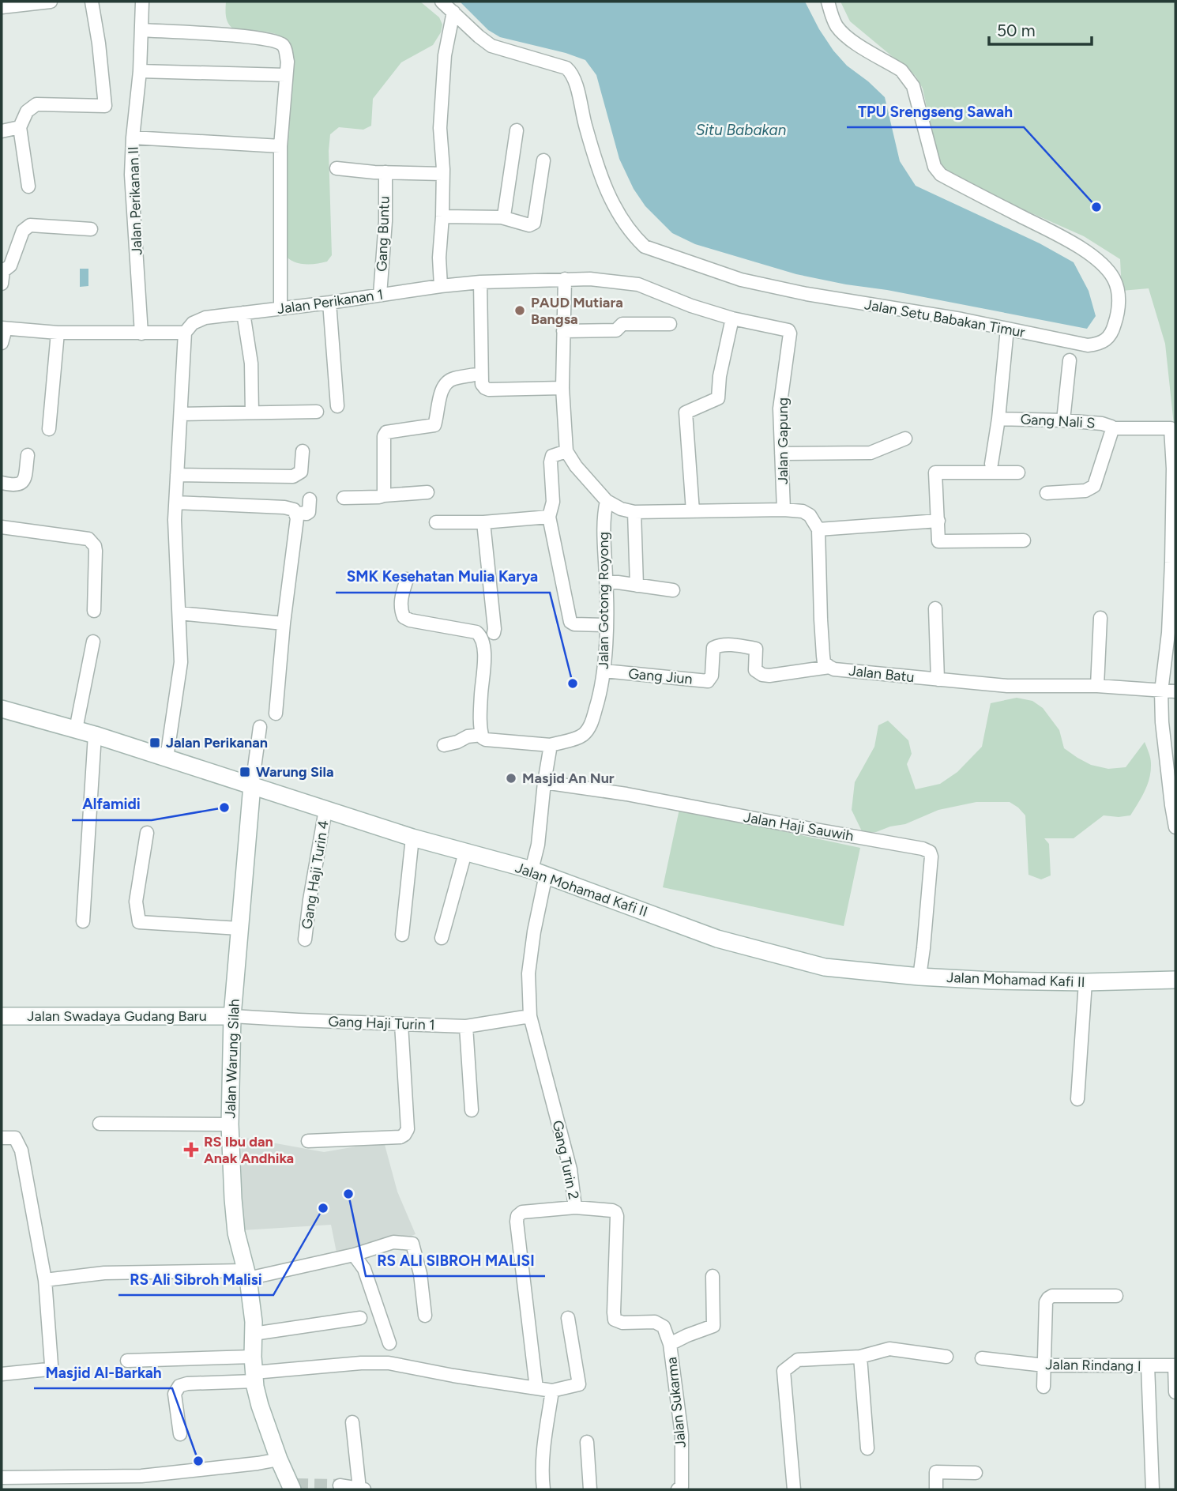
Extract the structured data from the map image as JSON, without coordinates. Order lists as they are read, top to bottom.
{
  "streets": {
    "main road": ["Jalan Mohamad Kafi II", "Jalan Swadaya Gudang Baru", "Jalan Warung Silah"],
    "street": [
      "Jalan Perikanan II",
      "Gang Buntu",
      "Jalan Perikanan 1",
      "Jalan Setu Babakan Timur",
      "Gang Nali S",
      "Jalan Gapung",
      "Jalan Gotong Royong",
      "Jalan Batu",
      "Gang Jiun",
      "Jalan Haji Sauwih",
      "Gang Haji Turin 4",
      "Gang Haji Turin 1",
      "Gang Turin 2",
      "Jalan Rindang I",
      "Jalan Sukarma"
    ]
  },
  "crossings": [
    ["Gang Buntu", "Jalan Perikanan 1"],
    ["Jalan Gotong Royong", "Gang Jiun"],
    ["Jalan Batu", "Gang Jiun"],
    ["Jalan Haji Sauwih", "Jalan Mohamad Kafi II"],
    ["Gang Haji Turin 4", "Jalan Mohamad Kafi II"],
    ["Jalan Mohamad Kafi II", "Jalan Warung Silah"],
    ["Jalan Mohamad Kafi II", "Gang Turin 2"],
    ["Jalan Swadaya Gudang Baru", "Gang Haji Turin 1"],
    ["Jalan Swadaya Gudang Baru", "Jalan Warung Silah"],
    ["Gang Haji Turin 1", "Jalan Warung Silah"],
    ["Gang Haji Turin 1", "Gang Turin 2"]
  ],
  "water": ["Situ Babakan"],
  "places": {
    "other": [
      "TPU Srengseng Sawah",
      "PAUD Mutiara Bangsa",
      "SMK Kesehatan Mulia Karya",
      "Masjid An Nur",
      "Alfamidi",
      "RS ALI SIBROH MALISI",
      "RS Ali Sibroh Malisi",
      "Masjid Al-Barkah"
    ],
    "transit": ["Jalan Perikanan", "Warung Sila"],
    "health": ["RS Ibu dan Anak Andhika"]
  },
  "scale_bar": "50 m"
}
